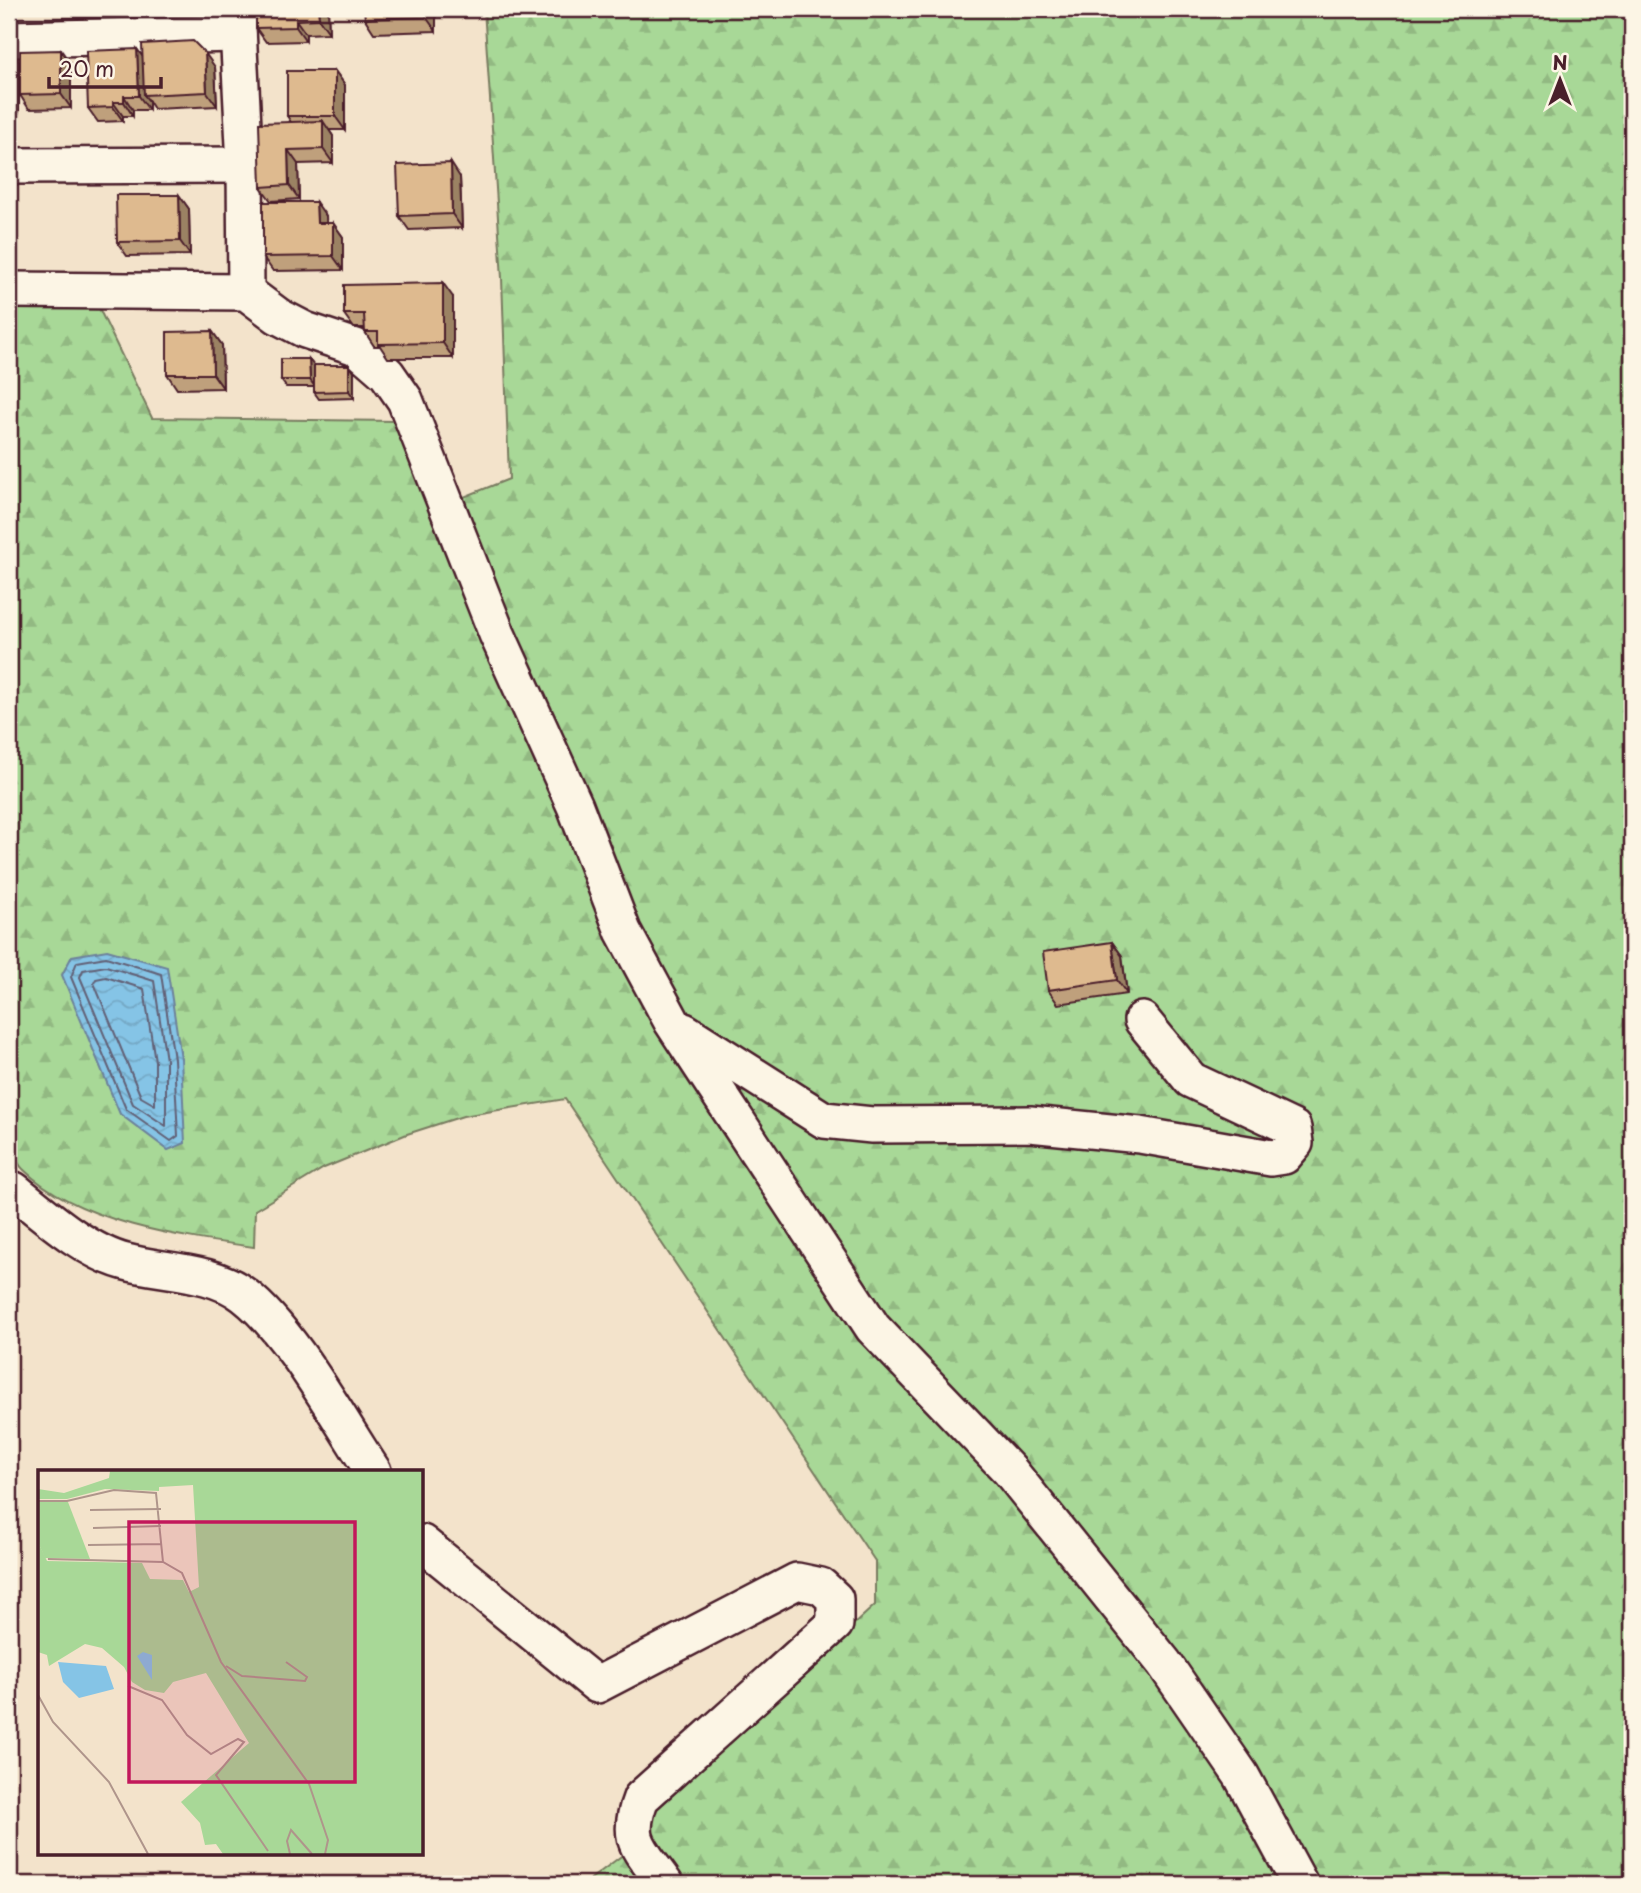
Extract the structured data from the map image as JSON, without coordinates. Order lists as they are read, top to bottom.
{
  "scale_bar": "20 m",
  "north": "top"
}
